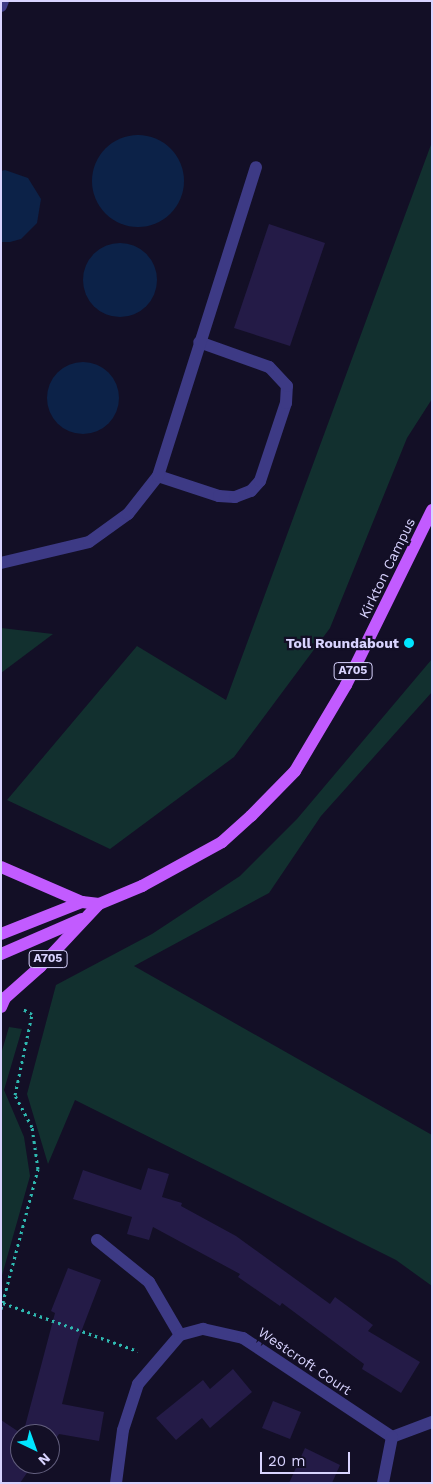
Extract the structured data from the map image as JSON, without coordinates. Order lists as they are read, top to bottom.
{
  "streets": {
    "main road": ["Kirkton Campus", "A705"],
    "street": ["Westcroft Court"]
  },
  "crossings": [
    ["Kirkton Campus", "A705"]
  ],
  "places": ["Toll Roundabout"],
  "scale_bar": "20 m",
  "north": "bottom right"
}
